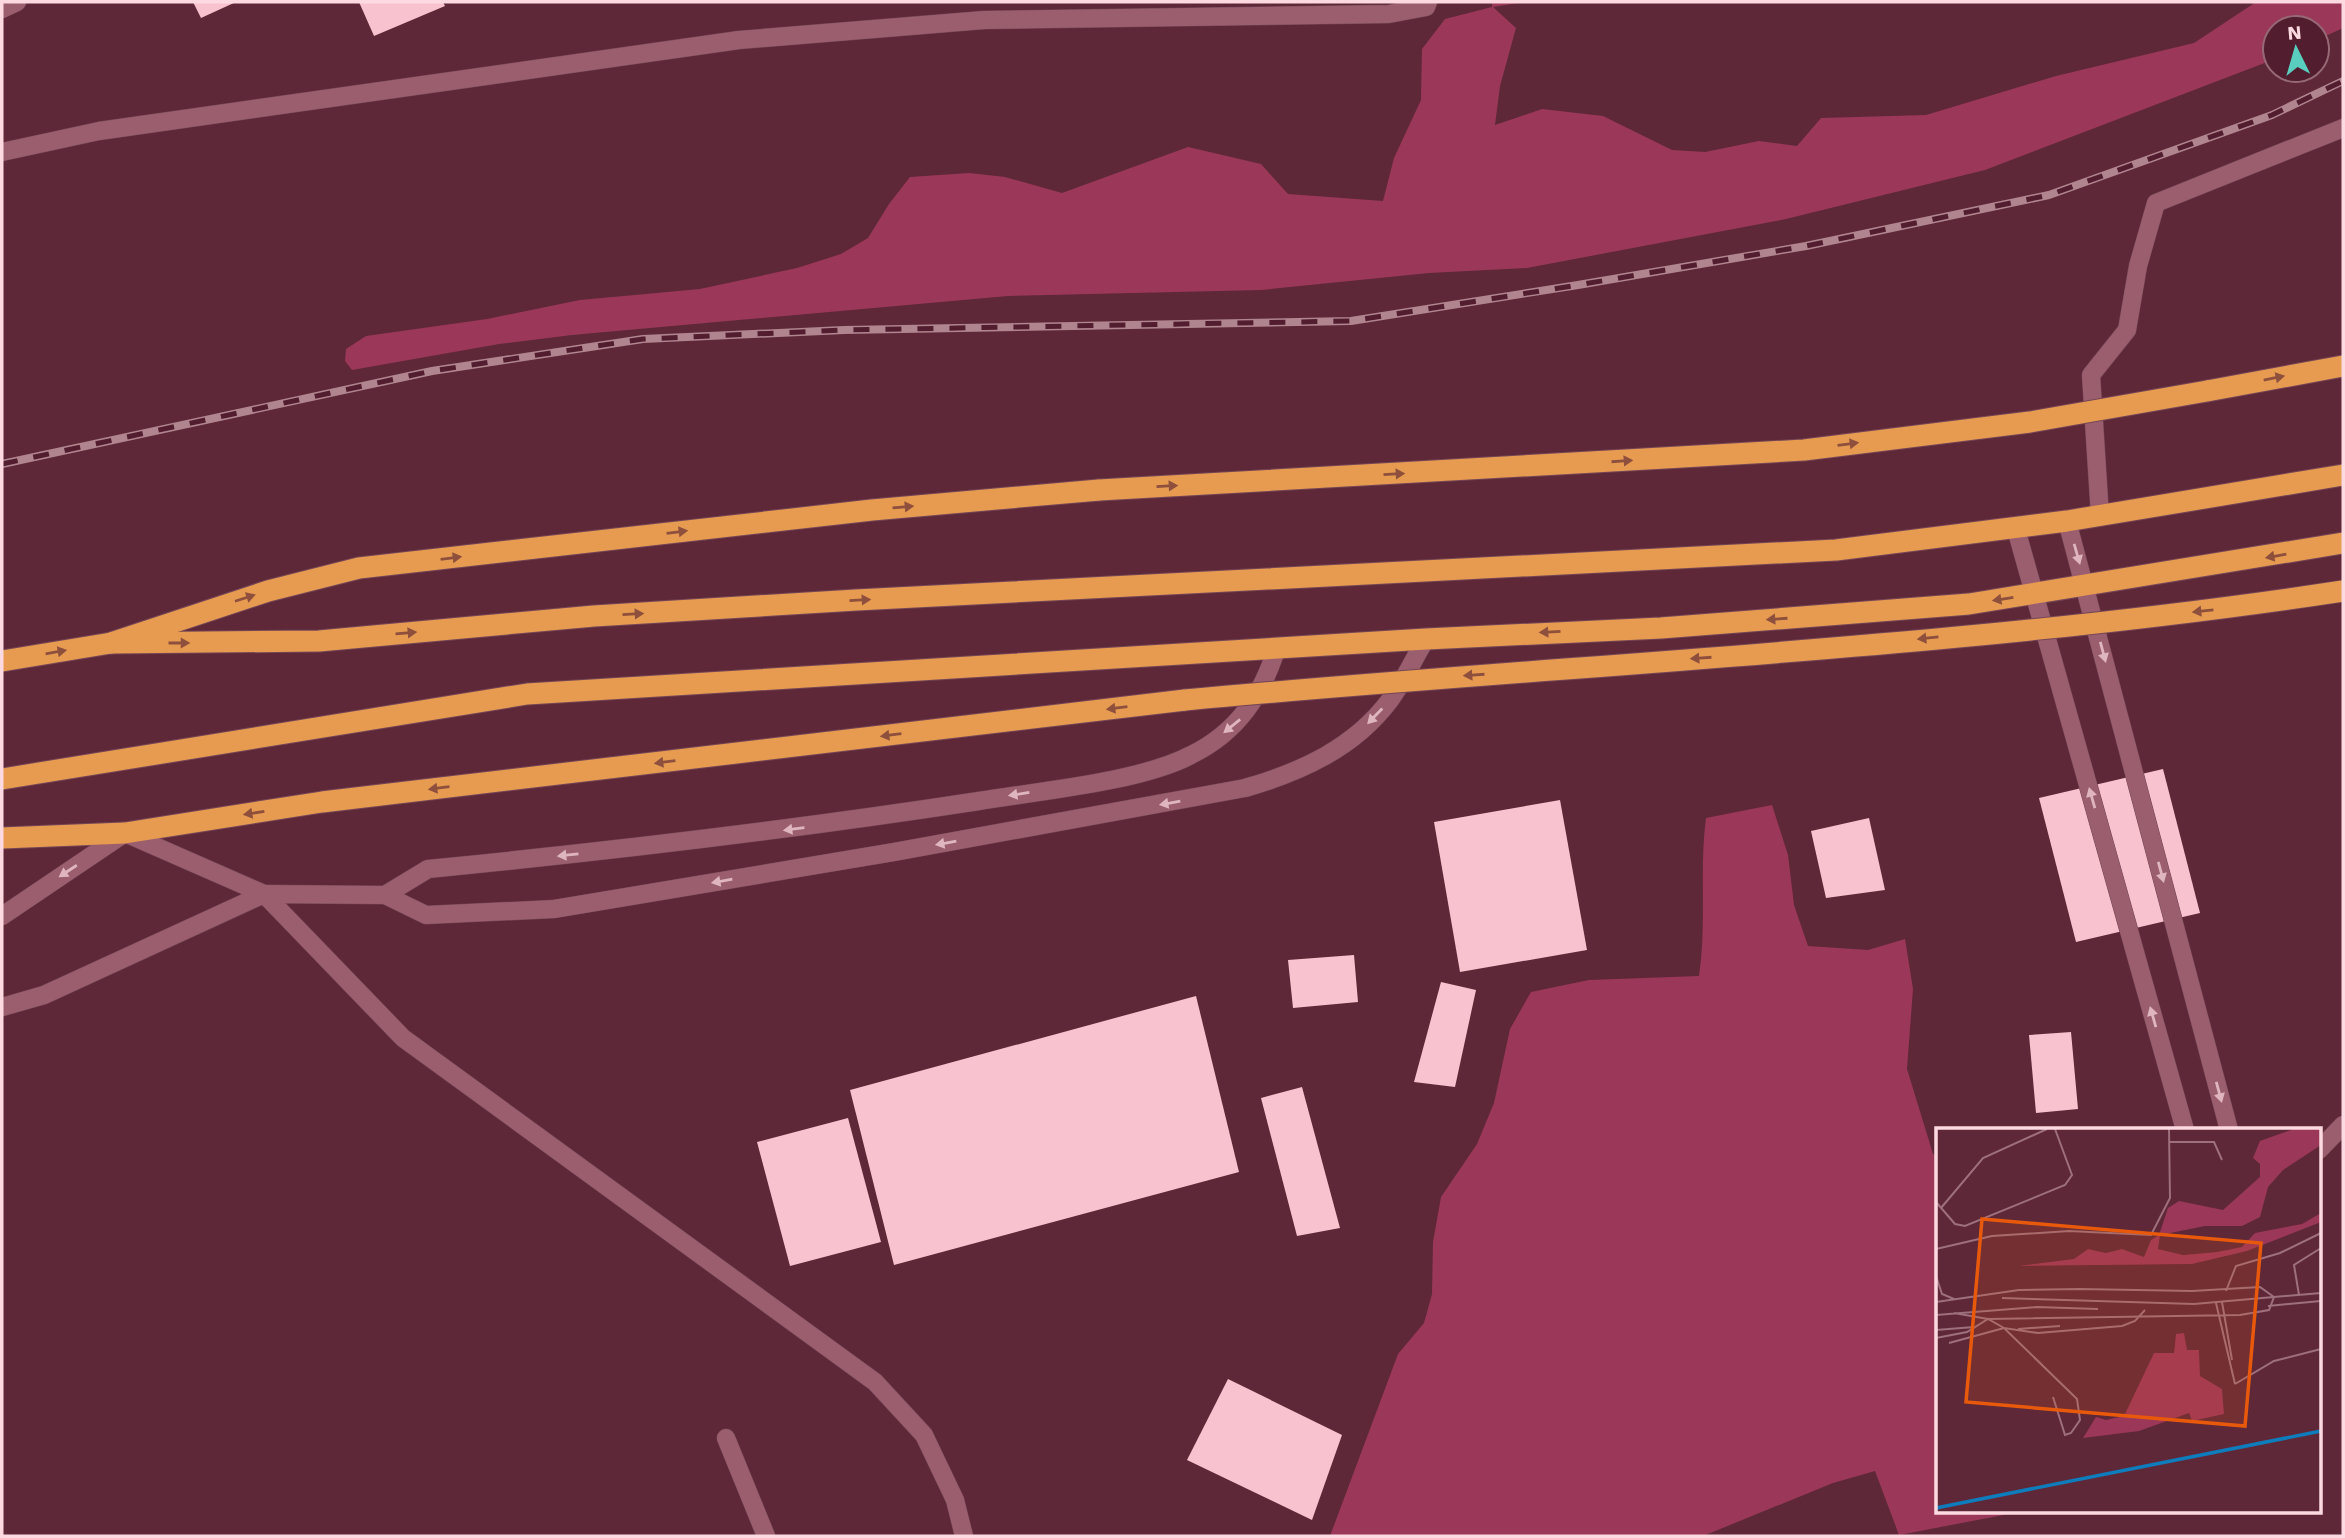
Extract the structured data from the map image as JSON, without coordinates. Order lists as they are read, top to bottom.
{
  "north": "top"
}
